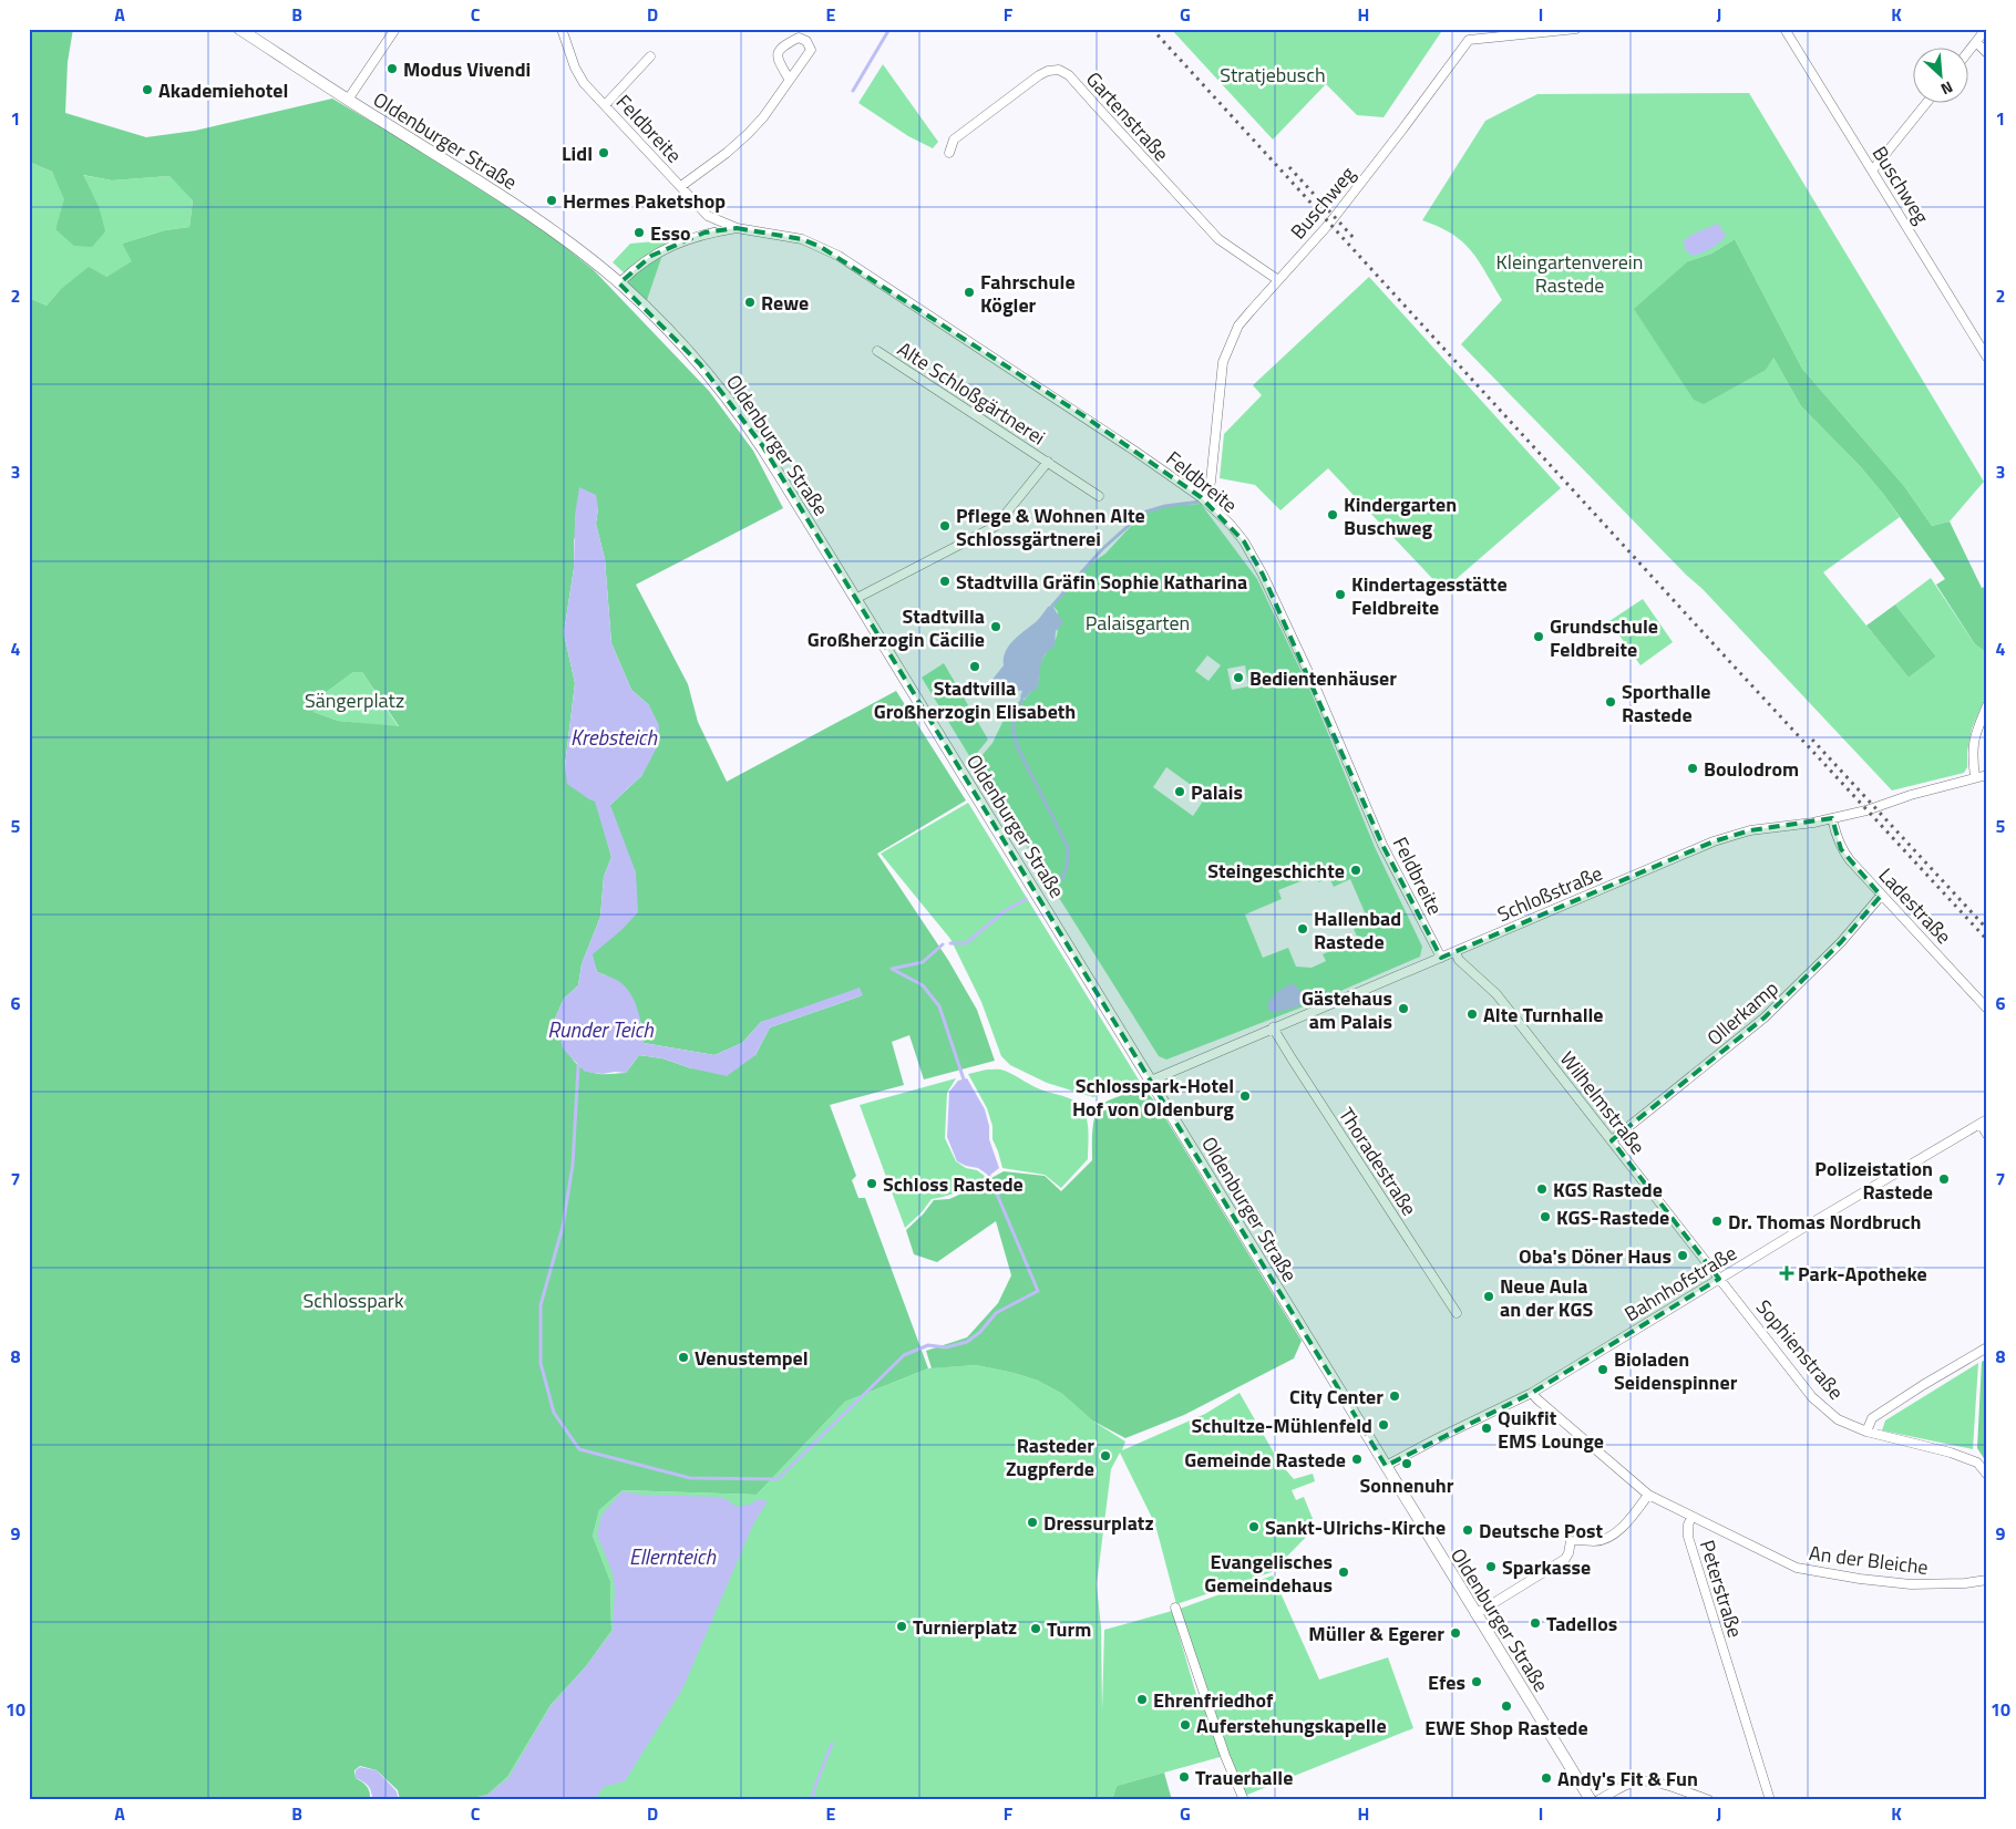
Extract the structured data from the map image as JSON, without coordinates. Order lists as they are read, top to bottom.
{
  "streets": {
    "street": [
      "Gartenstraße",
      "Feldbreite",
      "Oldenburger Straße",
      "Buschweg",
      "Alte Schloßgärtnerei",
      "Schloßstraße",
      "Ladestraße",
      "Ollerkamp",
      "Wilhelmstraße",
      "Thoradestraße",
      "Bahnhofstraße",
      "Sophienstraße",
      "An der Bleiche",
      "Peterstraße"
    ]
  },
  "crossings": [
    ["Gartenstraße", "Buschweg"],
    ["Feldbreite", "Oldenburger Straße"],
    ["Feldbreite", "Buschweg"],
    ["Feldbreite", "Schloßstraße"],
    ["Oldenburger Straße", "Alte Schloßgärtnerei"],
    ["Oldenburger Straße", "Schloßstraße"],
    ["Oldenburger Straße", "Bahnhofstraße"],
    ["Schloßstraße", "Ladestraße"],
    ["Schloßstraße", "Wilhelmstraße"],
    ["Schloßstraße", "Thoradestraße"],
    ["Ladestraße", "Ollerkamp"],
    ["Ollerkamp", "Wilhelmstraße"],
    ["Wilhelmstraße", "Bahnhofstraße"],
    ["Wilhelmstraße", "Sophienstraße"],
    ["Bahnhofstraße", "Sophienstraße"],
    ["Bahnhofstraße", "Peterstraße"],
    ["An der Bleiche", "Peterstraße"]
  ],
  "water": ["Krebsteich", "Runder Teich", "Ellernteich"],
  "parks": [
    "Stratjebusch",
    "Kleingartenverein Rastede",
    "Palaisgarten",
    "Sängerplatz",
    "Schlosspark"
  ],
  "places": {
    "other": [
      "Modus Vivendi",
      "Akademiehotel",
      "Lidl",
      "Hermes Paketshop",
      "Esso",
      "Fahrschule Kögler",
      "Rewe",
      "Kindergarten Buschweg",
      "Pflege & Wohnen Alte Schlossgärtnerei",
      "Stadtvilla Gräfin Sophie Katharina",
      "Kindertagesstätte Feldbreite",
      "Stadtvilla Großherzogin Cäcilie",
      "Grundschule Feldbreite",
      "Stadtvilla Großherzogin Elisabeth",
      "Bedientenhäuser",
      "Sporthalle Rastede",
      "Boulodrom",
      "Palais",
      "Steingeschichte",
      "Hallenbad Rastede",
      "Gästehaus am Palais",
      "Alte Turnhalle",
      "Schlosspark-Hotel Hof von Oldenburg",
      "Polizeistation Rastede",
      "Schloss Rastede",
      "KGS Rastede",
      "KGS-Rastede",
      "Dr. Thomas Nordbruch",
      "Oba's Döner Haus",
      "Neue Aula an der KGS",
      "Venustempel",
      "Bioladen Seidenspinner",
      "City Center",
      "Schultze-Mühlenfeld",
      "Quikfit EMS Lounge",
      "Rasteder Zugpferde",
      "Gemeinde Rastede",
      "Sonnenuhr",
      "Dressurplatz",
      "Sankt-Ulrichs-Kirche",
      "Deutsche Post",
      "Sparkasse",
      "Evangelisches Gemeindehaus",
      "Tadellos",
      "Turnierplatz",
      "Turm",
      "Müller & Egerer",
      "Efes",
      "Ehrenfriedhof",
      "EWE Shop Rastede",
      "Auferstehungskapelle",
      "Trauerhalle",
      "Andy's Fit & Fun"
    ],
    "health": ["Park-Apotheke"]
  },
  "north": "bottom right",
  "grid": {
    "columns": [
      "A",
      "B",
      "C",
      "D",
      "E",
      "F",
      "G",
      "H",
      "I",
      "J",
      "K"
    ],
    "rows": [
      "1",
      "2",
      "3",
      "4",
      "5",
      "6",
      "7",
      "8",
      "9",
      "10"
    ]
  }
}
